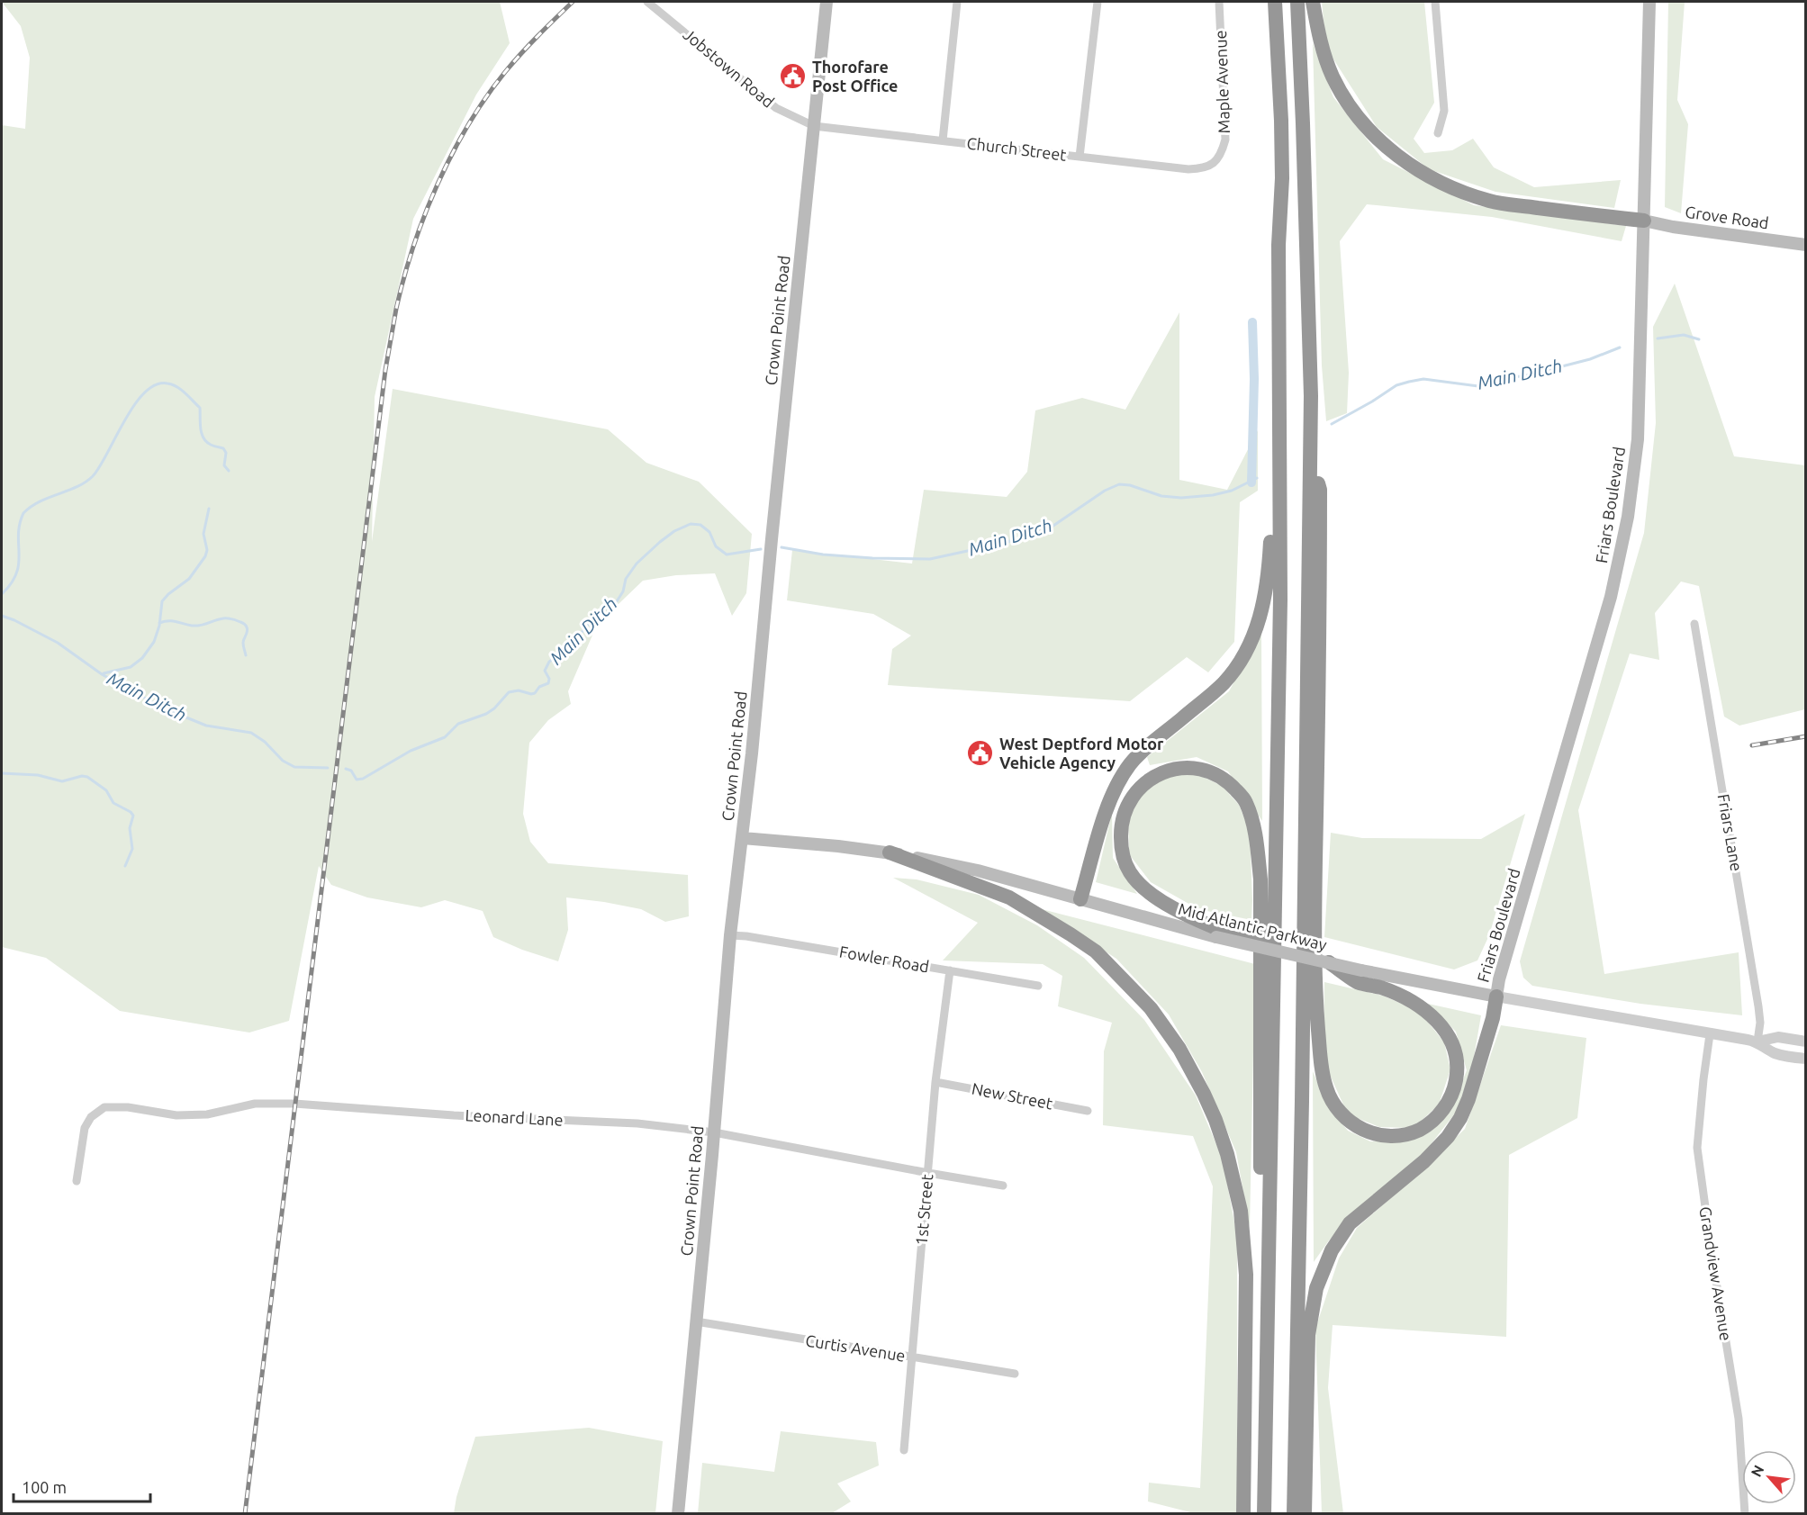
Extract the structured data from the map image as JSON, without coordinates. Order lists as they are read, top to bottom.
{
  "streets": {
    "main road": [
      "Grove Road",
      "Crown Point Road",
      "Friars Boulevard",
      "Mid Atlantic Parkway"
    ],
    "street": [
      "Jobstown Road",
      "Maple Avenue",
      "Church Street",
      "Friars Lane",
      "Fowler Road",
      "New Street",
      "Leonard Lane",
      "1st Street",
      "Grandview Avenue",
      "Curtis Avenue"
    ]
  },
  "crossings": [
    ["Jobstown Road", "Church Street"],
    ["Jobstown Road", "Crown Point Road"],
    ["Maple Avenue", "Church Street"],
    ["Church Street", "Crown Point Road"],
    ["Grove Road", "Friars Boulevard"],
    ["Crown Point Road", "Mid Atlantic Parkway"],
    ["Crown Point Road", "Fowler Road"],
    ["Crown Point Road", "Leonard Lane"],
    ["Crown Point Road", "Curtis Avenue"],
    ["Fowler Road", "1st Street"],
    ["New Street", "1st Street"],
    ["Leonard Lane", "1st Street"],
    ["1st Street", "Curtis Avenue"]
  ],
  "water": ["Main Ditch"],
  "places": {
    "public building": ["Thorofare Post Office", "West Deptford Motor Vehicle Agency"]
  },
  "scale_bar": "100 m",
  "north": "top left"
}
